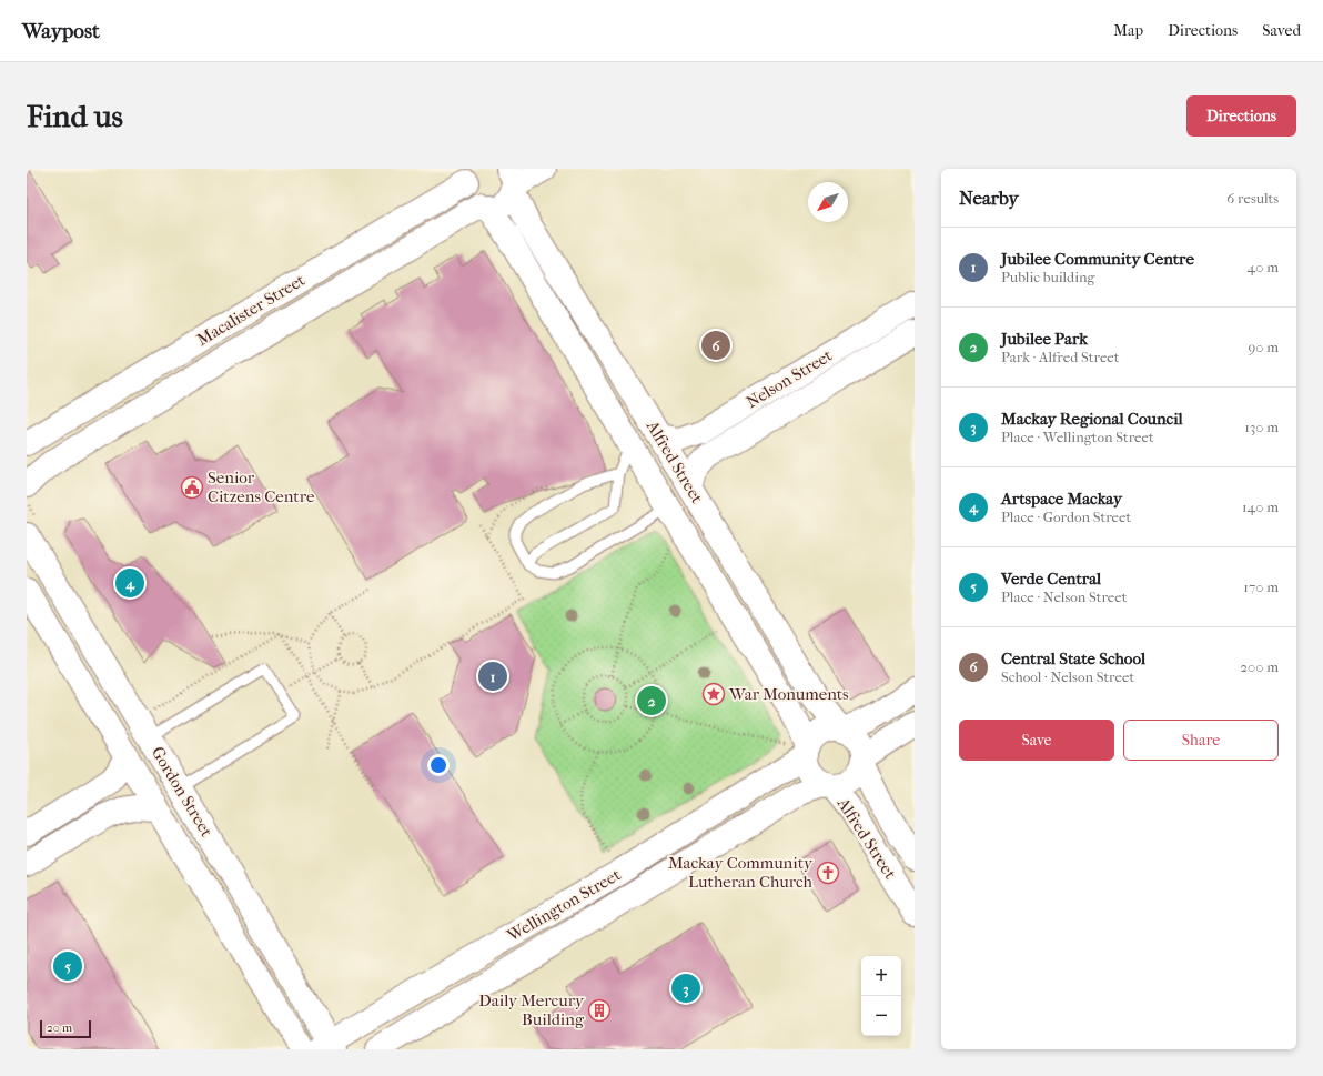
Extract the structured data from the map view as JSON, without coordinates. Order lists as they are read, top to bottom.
{
  "streets": {
    "street": [
      "Macalister Street",
      "Nelson Street",
      "Alfred Street",
      "Gordon Street",
      "Wellington Street"
    ]
  },
  "crossings": [
    ["Macalister Street", "Alfred Street"],
    ["Nelson Street", "Alfred Street"],
    ["Alfred Street", "Wellington Street"],
    ["Gordon Street", "Wellington Street"]
  ],
  "places": {
    "public building": ["Senior Citzens Centre"],
    "place": ["War Monuments"],
    "church": ["Mackay Community Lutheran Church"],
    "building": ["Daily Mercury Building"]
  },
  "scale_bar": "20 m",
  "north": "bottom left",
  "page": {
    "header": "Waypost",
    "nav": ["Map", "Directions", "Saved"],
    "buttons": [
      "Directions",
      ["Save", "Share"]
    ],
    "title": "Find us",
    "heading": ["Nearby", "6 results"],
    "list": [
      {
        "mark": "1",
        "name": "Jubilee Community Centre",
        "note": "Public building",
        "value": "40 m"
      },
      {
        "mark": "2",
        "name": "Jubilee Park",
        "note": "Park · Alfred Street",
        "value": "90 m"
      },
      {
        "mark": "3",
        "name": "Mackay Regional Council",
        "note": "Place · Wellington Street",
        "value": "130 m"
      },
      {
        "mark": "4",
        "name": "Artspace Mackay",
        "note": "Place · Gordon Street",
        "value": "140 m"
      },
      {
        "mark": "5",
        "name": "Verde Central",
        "note": "Place · Nelson Street",
        "value": "170 m"
      },
      {
        "mark": "6",
        "name": "Central State School",
        "note": "School · Nelson Street",
        "value": "200 m"
      }
    ],
    "pins": [
      "6",
      "4",
      "1",
      "2",
      "5",
      "3"
    ],
    "map_buttons": ["+", "−"],
    "scale": "20 m"
  }
}
